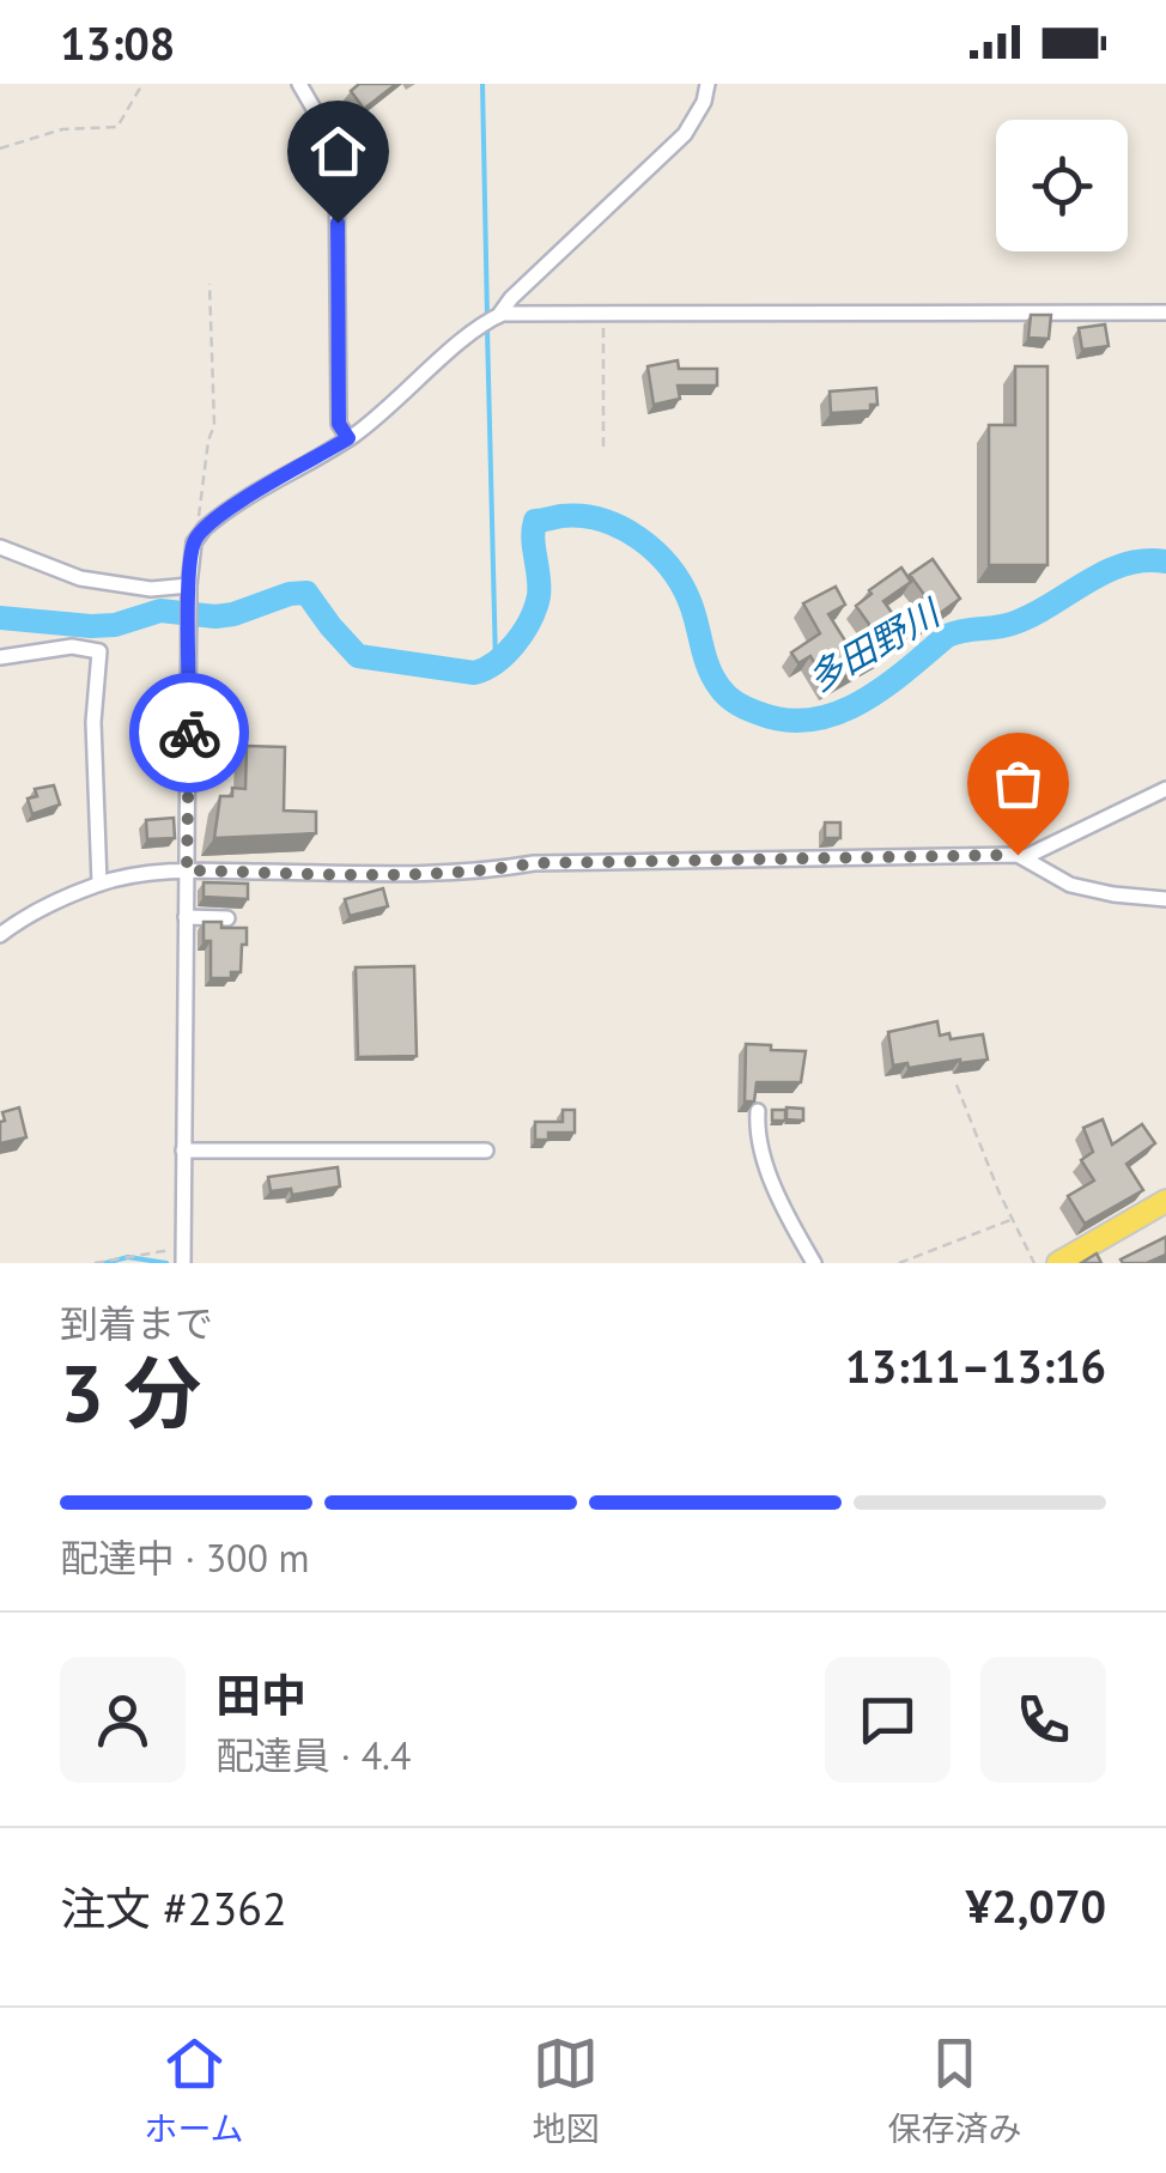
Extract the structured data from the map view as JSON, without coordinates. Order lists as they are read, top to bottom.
{
  "water": ["多田野川"],
  "page": {
    "status": "13:08",
    "heading": ["3 分", "到着まで", "13:11–13:16"],
    "panel": [
      "田中",
      "配達員 · 4.4",
      "注文 #2362",
      "¥2,070"
    ],
    "bar": "配達中 · 300 m",
    "tabs": ["ホーム", "地図", "保存済み"]
  }
}
